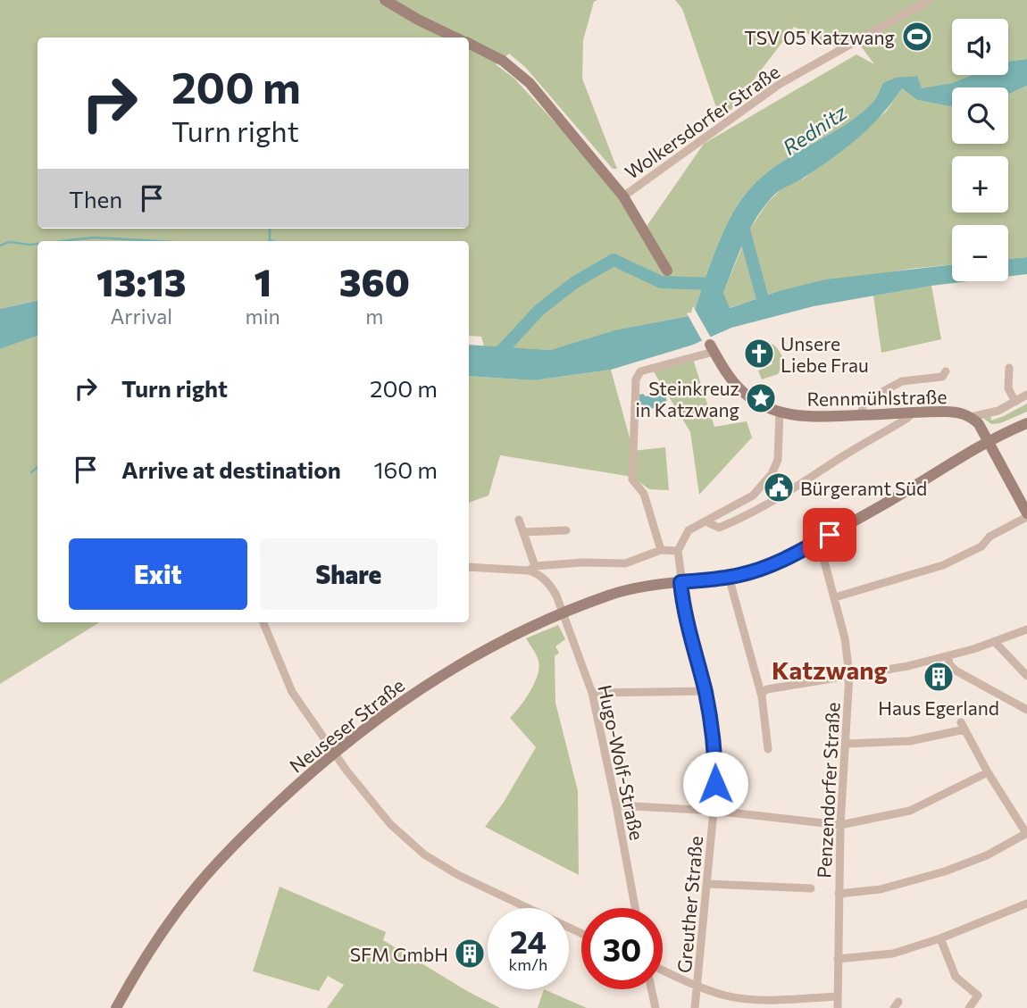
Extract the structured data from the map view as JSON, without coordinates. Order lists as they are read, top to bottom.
{
  "streets": {
    "main road": ["Rennmühlstraße", "Neuseser Straße"],
    "street": [
      "Wolkersdorfer Straße",
      "Hugo-Wolf-Straße",
      "Penzendorfer Straße",
      "Greuther Straße"
    ]
  },
  "crossings": [
    ["Rennmühlstraße", "Neuseser Straße"],
    ["Neuseser Straße", "Hugo-Wolf-Straße"],
    ["Neuseser Straße", "Penzendorfer Straße"],
    ["Neuseser Straße", "Greuther Straße"]
  ],
  "districts": ["Katzwang"],
  "water": ["Rednitz"],
  "places": {
    "sports": ["TSV 05 Katzwang"],
    "church": ["Unsere Liebe Frau"],
    "place": ["Steinkreuz in Katzwang"],
    "public building": ["Bürgeramt Süd"],
    "building": ["Haus Egerland", "SFM GmbH"]
  },
  "page": {
    "map_buttons": ["+", "−"],
    "turn": ["200 m", "Turn right"],
    "then": "Then",
    "eta": [
      "13:13",
      "Arrival",
      "1",
      "min",
      "360",
      "m"
    ],
    "list": [
      {
        "name": "Turn right",
        "value": "200 m"
      },
      {
        "name": "Arrive at destination",
        "value": "160 m"
      }
    ],
    "buttons": ["Exit", "Share"],
    "speed": "24 km/h",
    "limit": "30"
  }
}
